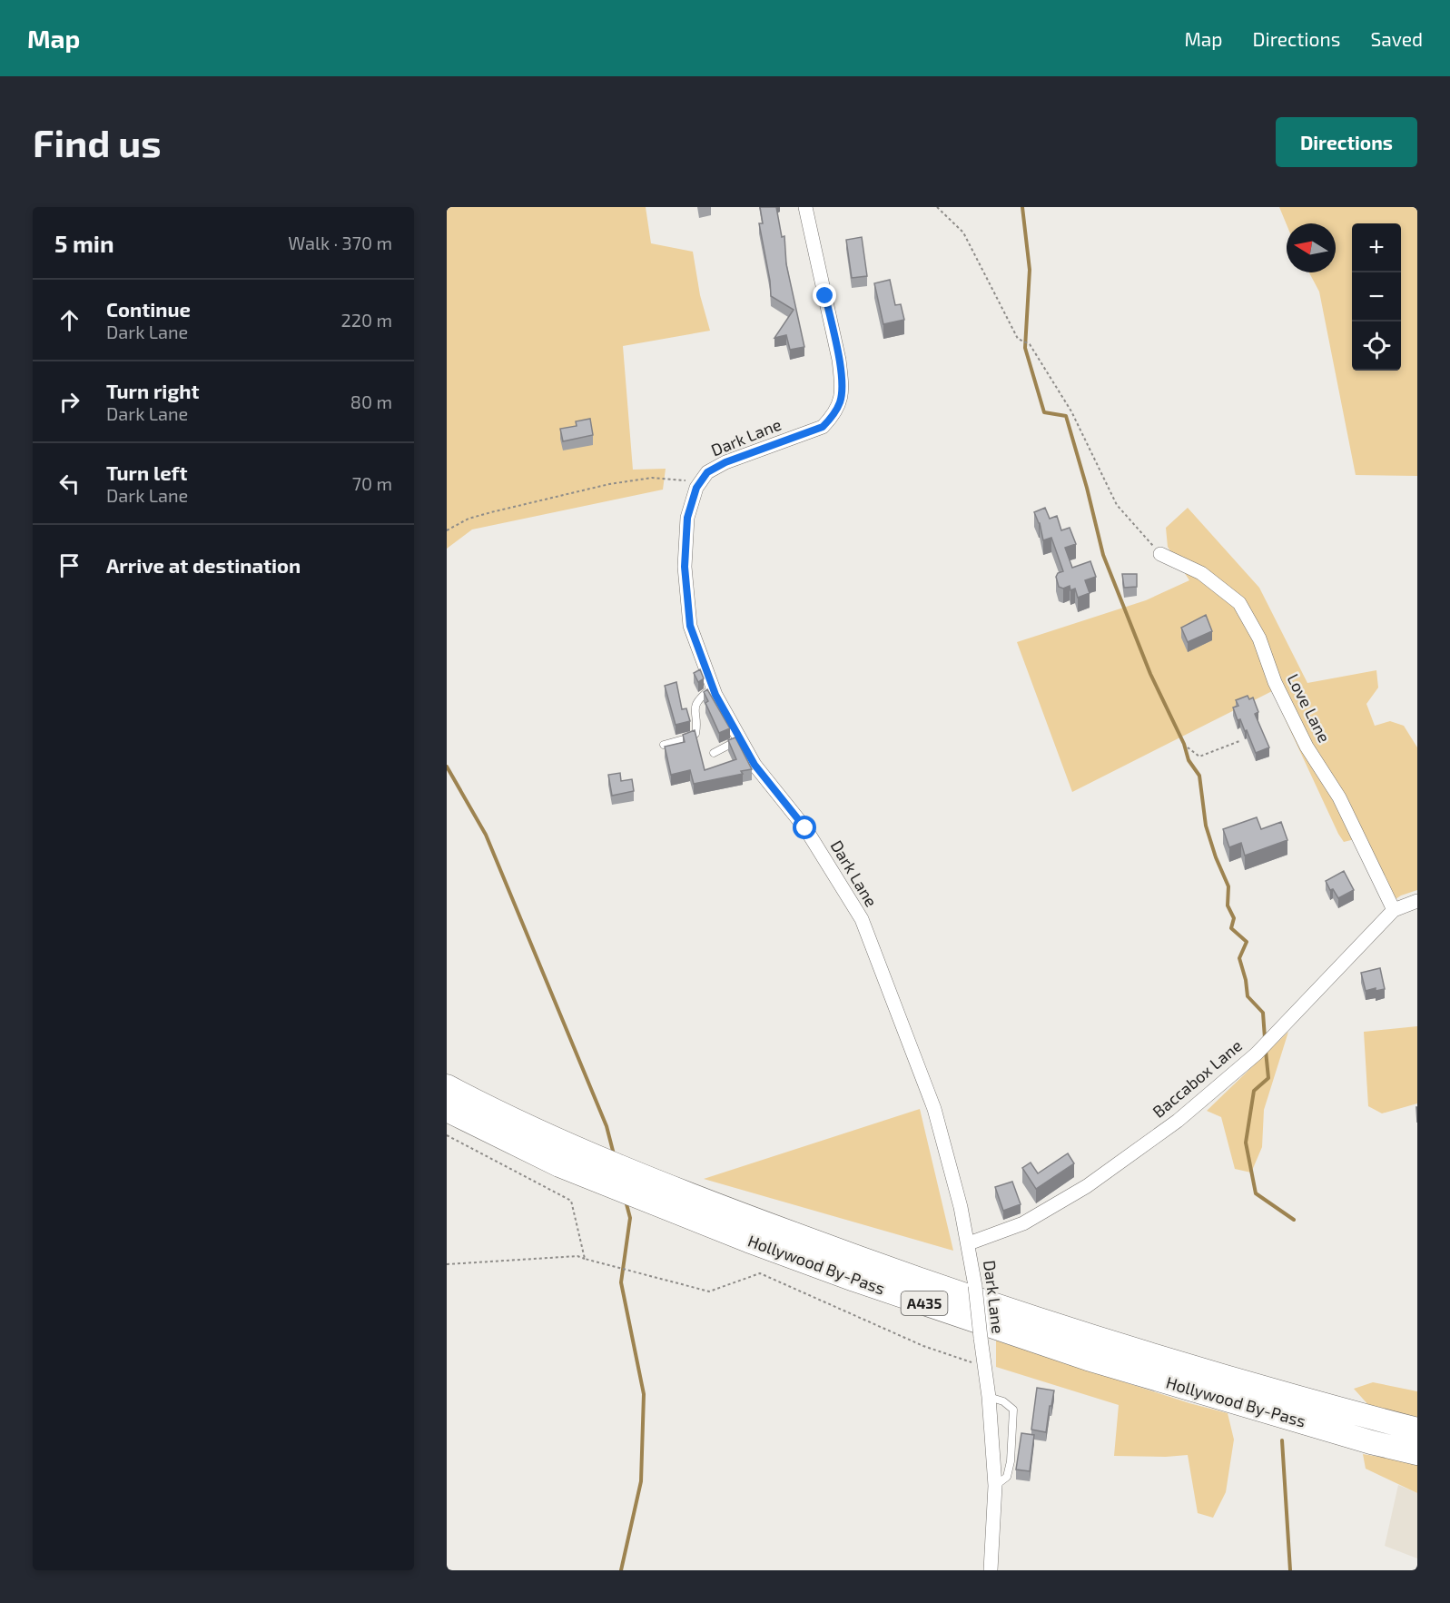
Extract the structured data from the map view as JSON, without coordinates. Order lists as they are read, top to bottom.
{
  "streets": {
    "highway": ["Hollywood By-Pass", "A435"],
    "street": ["Dark Lane", "Love Lane", "Baccabox Lane"]
  },
  "crossings": [
    ["Dark Lane", "Baccabox Lane"],
    ["Love Lane", "Baccabox Lane"]
  ],
  "north": "left",
  "page": {
    "header": "Map",
    "nav": ["Map", "Directions", "Saved"],
    "buttons": "Directions",
    "title": "Find us",
    "heading": ["5 min", "Walk · 370 m"],
    "map_buttons": ["+", "−"],
    "list": [
      ["Continue", "Dark Lane", "220 m"],
      ["Turn right", "Dark Lane", "80 m"],
      ["Turn left", "Dark Lane", "70 m"],
      "Arrive at destination"
    ]
  }
}
